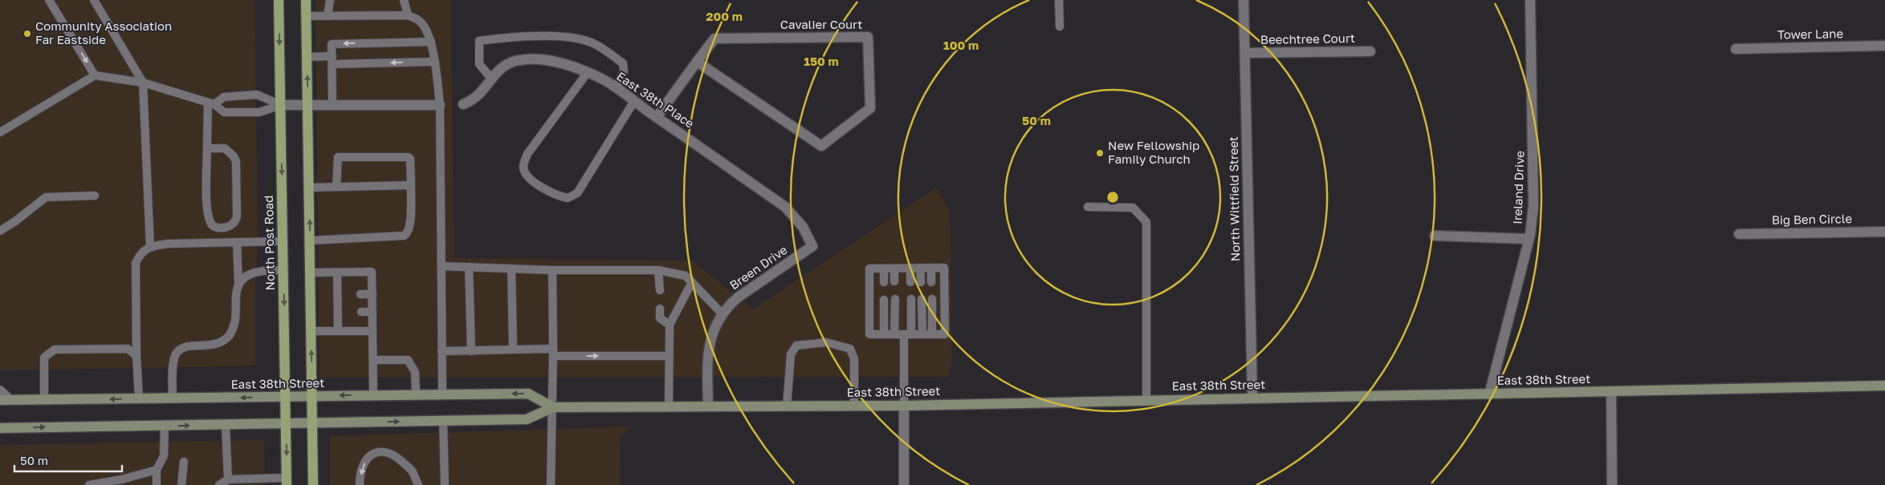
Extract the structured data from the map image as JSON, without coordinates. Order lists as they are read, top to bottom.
{
  "streets": {
    "main road": ["North Post Road", "East 38th Street"],
    "street": [
      "Cavalier Court",
      "Tower Lane",
      "Beechtree Court",
      "East 38th Place",
      "Ireland Drive",
      "North Wittfield Street",
      "Big Ben Circle",
      "Breen Drive"
    ]
  },
  "crossings": [
    ["Cavalier Court", "East 38th Place"],
    ["Beechtree Court", "North Wittfield Street"],
    ["East 38th Place", "Breen Drive"],
    ["Ireland Drive", "East 38th Street"],
    ["North Wittfield Street", "East 38th Street"],
    ["North Post Road", "East 38th Street"],
    ["Breen Drive", "East 38th Street"]
  ],
  "places": ["Community Association Far Eastside", "New Fellowship Family Church"],
  "scale_bar": "50 m",
  "rings": [
    "200 m",
    "100 m",
    "150 m",
    "50 m"
  ]
}
